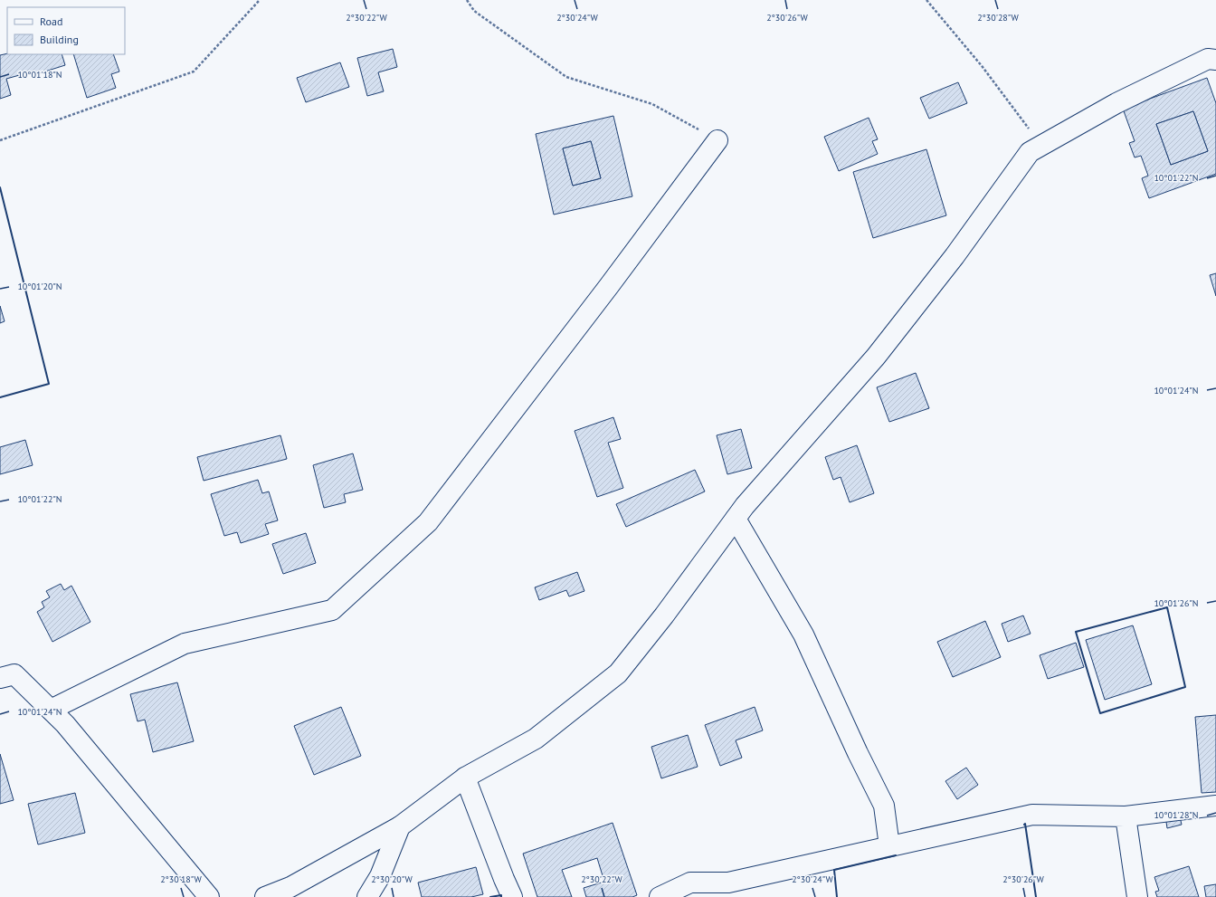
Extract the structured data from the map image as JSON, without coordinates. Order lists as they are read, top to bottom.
{
  "legend": ["Road", "Building"],
  "coordinates": [
    "2°30'22\"W",
    "2°30'24\"W",
    "2°30'26\"W",
    "2°30'28\"W",
    "10°01'18\"N",
    "10°01'22\"N",
    "10°01'20\"N",
    "10°01'24\"N",
    "10°01'26\"N",
    "10°01'28\"N",
    "2°30'18\"W",
    "2°30'20\"W"
  ]
}
